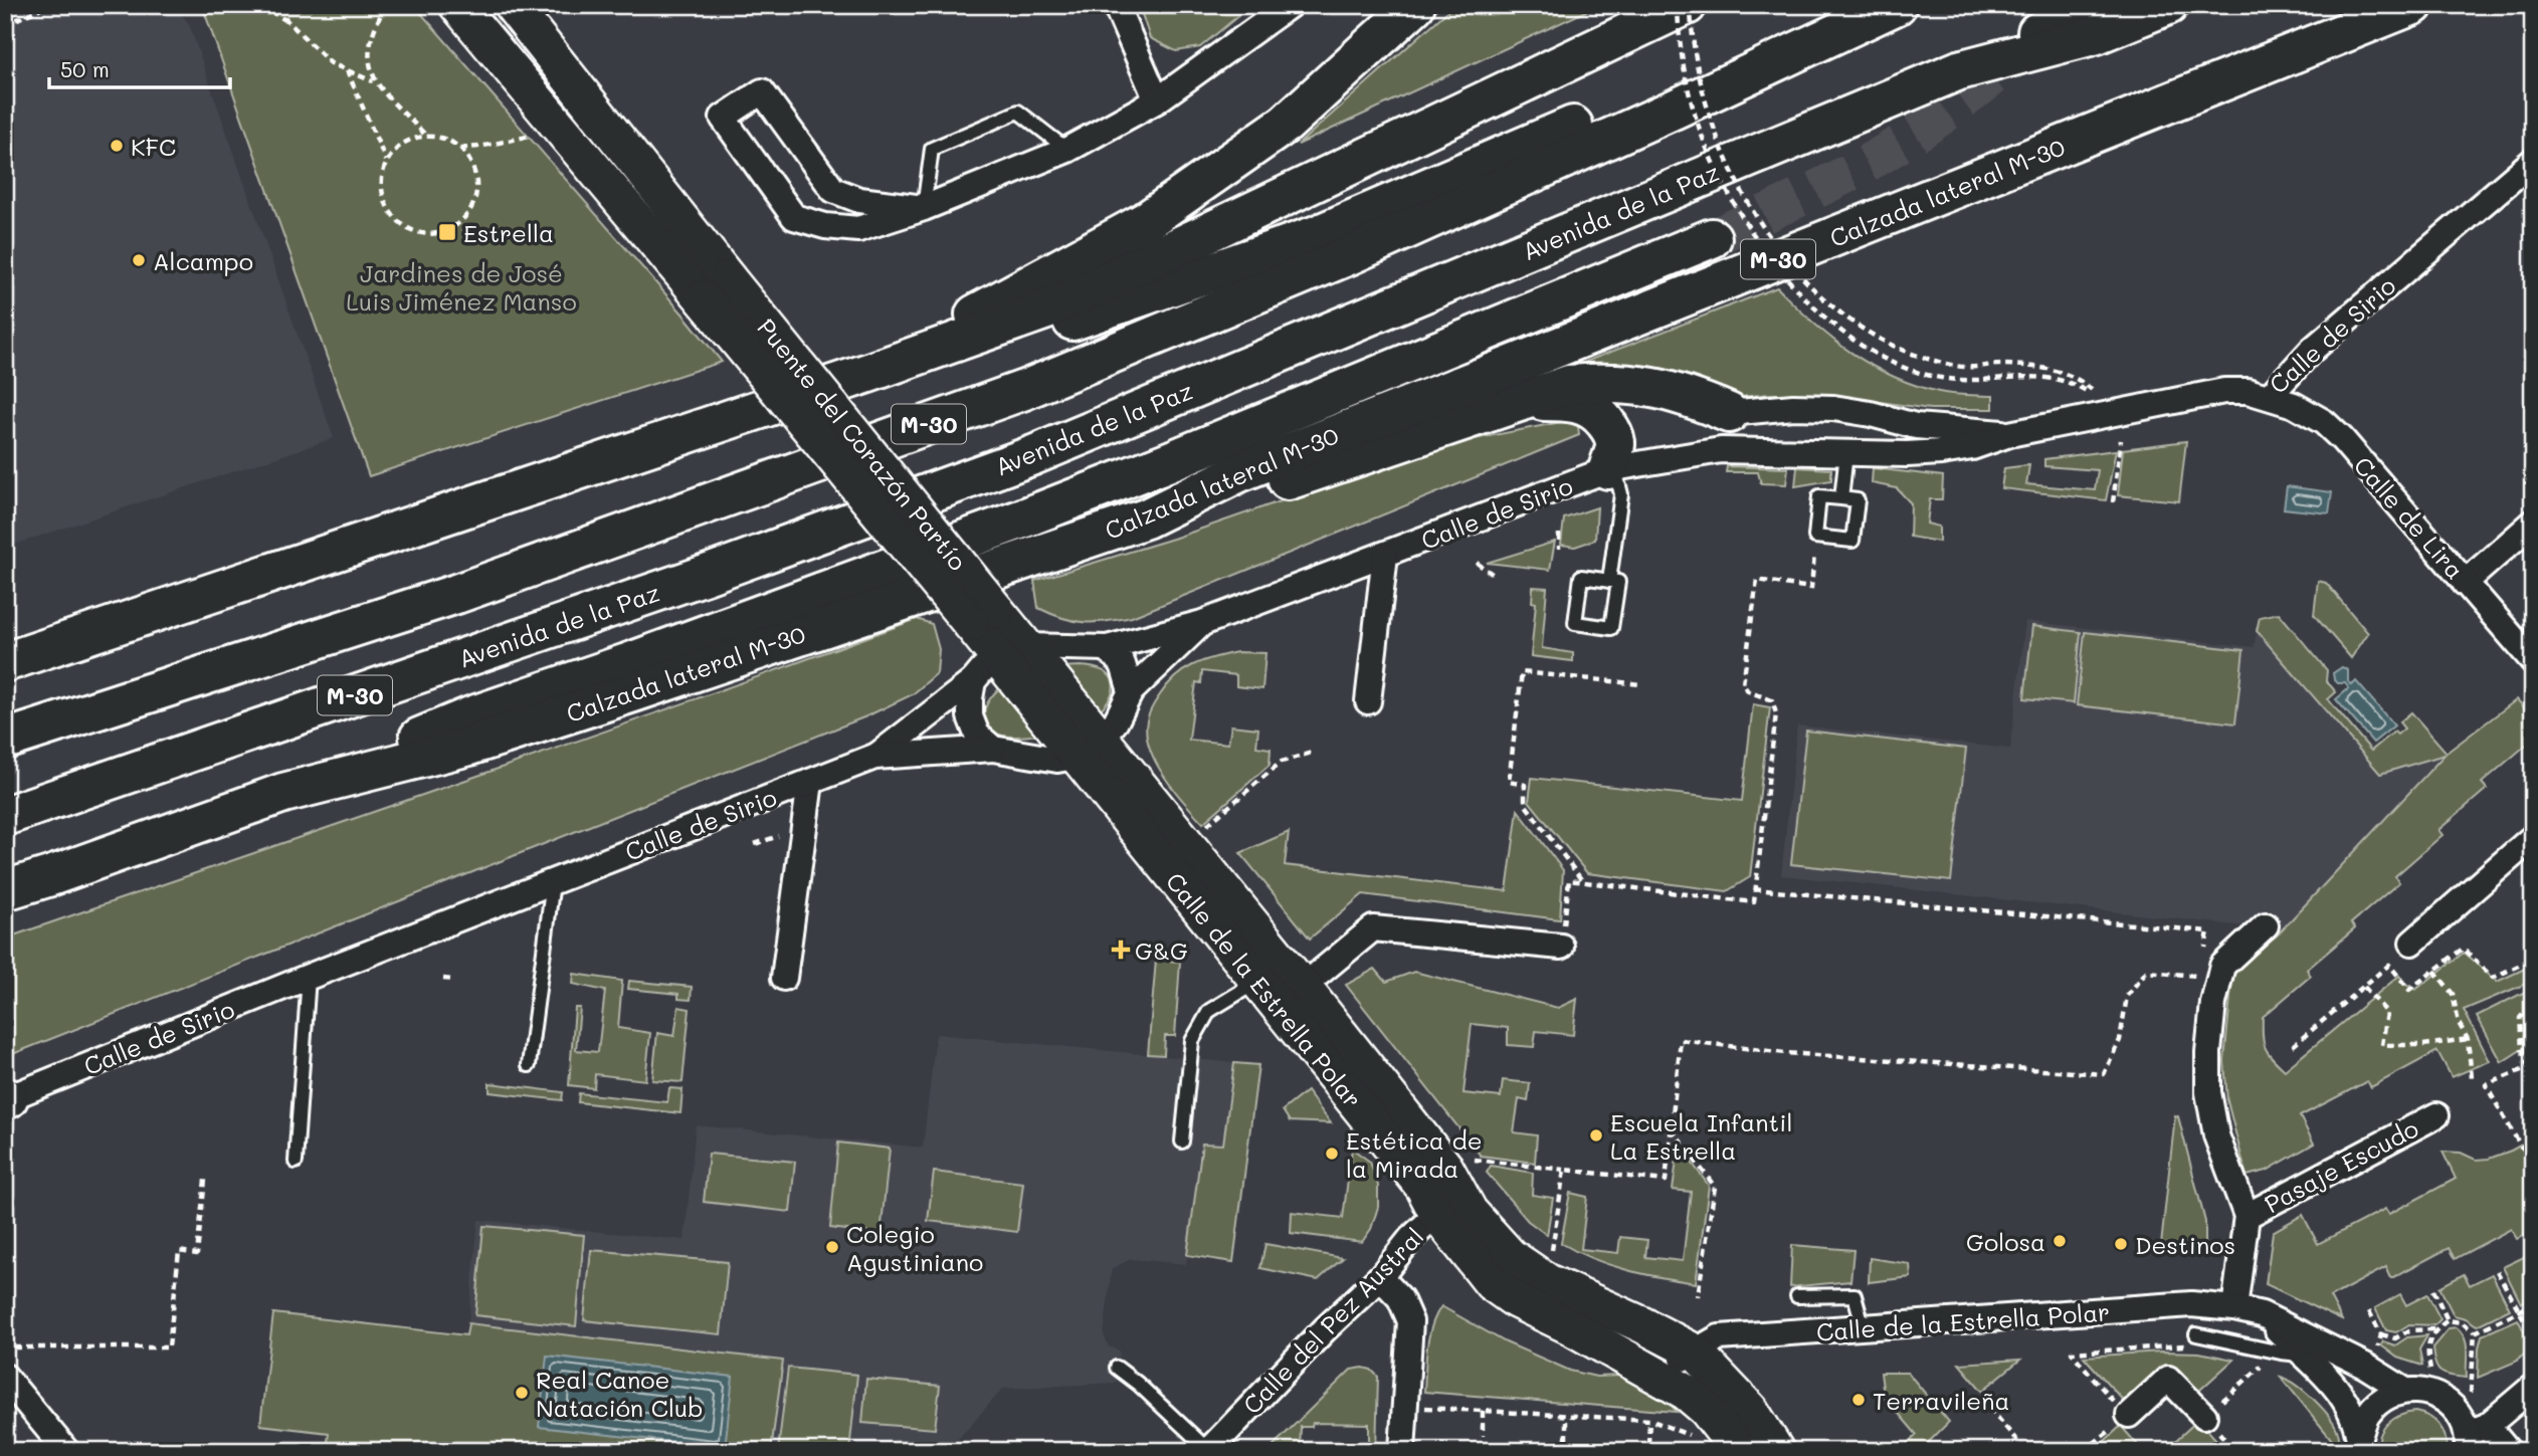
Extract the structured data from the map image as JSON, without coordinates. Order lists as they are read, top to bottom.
{
  "streets": {
    "highway": ["Calzada lateral M-30", "Avenida de la Paz", "M-30"],
    "main road": ["Puente del Corazón Partío", "Calle de la Estrella Polar"],
    "street": [
      "Calle de Sirio",
      "Calle de Lira",
      "Pasaje Escudo",
      "Calle del Pez Austral"
    ]
  },
  "crossings": [
    ["Avenida de la Paz", "M-30"],
    ["Calle de Sirio", "Calle de Lira"],
    ["Calle de Sirio", "Calle de la Estrella Polar"],
    ["Puente del Corazón Partío", "Calle de la Estrella Polar"],
    ["Calle de la Estrella Polar", "Calle del Pez Austral"]
  ],
  "parks": ["Jardines de José Luis Jiménez Manso"],
  "places": {
    "other": [
      "KFC",
      "Alcampo",
      "Escuela Infantil La Estrella",
      "Estética de la Mirada",
      "Golosa",
      "Destinos",
      "Colegio Agustiniano",
      "Real Canoe Natación Club",
      "Terravileña"
    ],
    "transit": ["Estrella"],
    "health": ["G&G"]
  },
  "scale_bar": "50 m"
}
